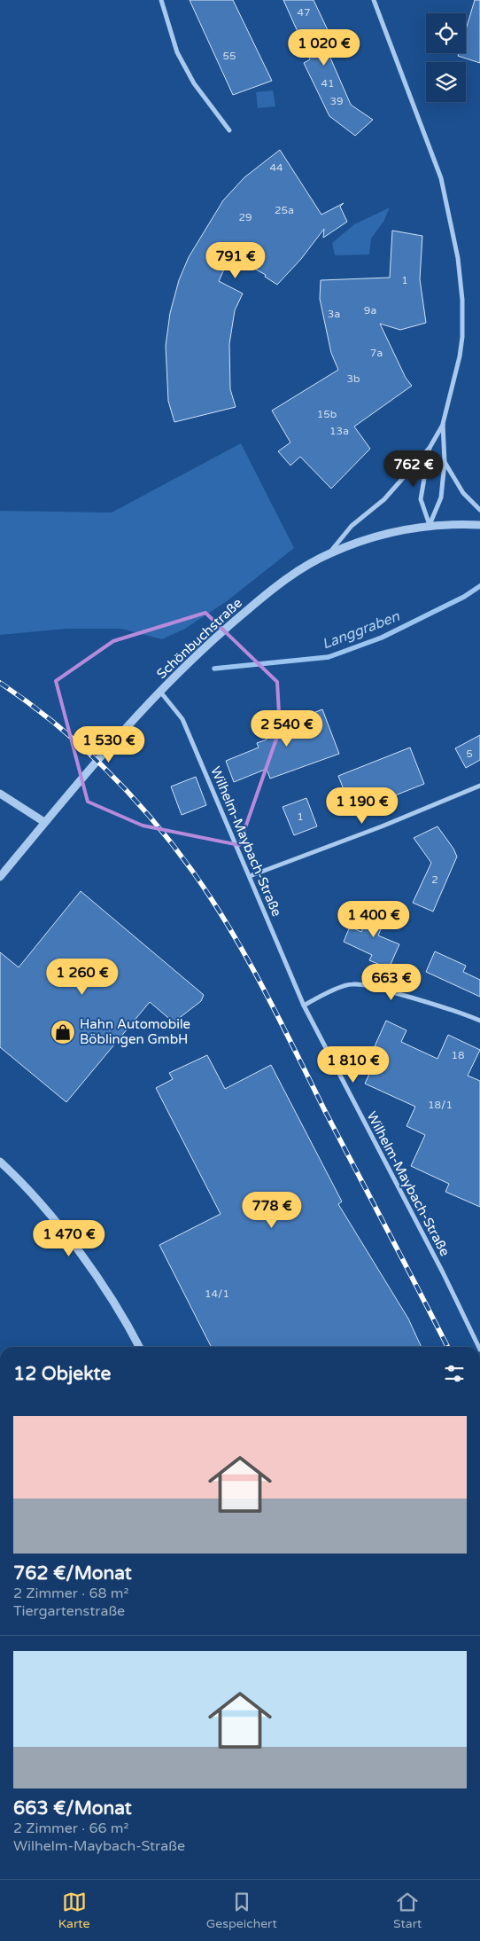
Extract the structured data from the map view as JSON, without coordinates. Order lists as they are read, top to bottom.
{
  "streets": {
    "street": ["Schönbuchstraße", "Wilhelm-Maybach-Straße"]
  },
  "crossings": [
    ["Schönbuchstraße", "Wilhelm-Maybach-Straße"]
  ],
  "water": ["Langgraben"],
  "places": {
    "shop": ["Hahn Automobile Böblingen GmbH"]
  },
  "house_numbers": [
    "47",
    "55",
    "41",
    "39",
    "44",
    "25a",
    "29",
    "1",
    "9a",
    "3a",
    "7a",
    "3b",
    "15b",
    "13a",
    "5",
    "1",
    "2",
    "18",
    "18/1",
    "14/1"
  ],
  "page": {
    "price": [
      "1 020 €",
      "791 €",
      "762 €",
      "2 540 €",
      "1 530 €",
      "1 190 €",
      "1 400 €",
      "1 260 €",
      "663 €",
      "1 810 €",
      "778 €",
      "1 470 €"
    ],
    "heading": "12 Objekte",
    "list": [
      {
        "name": "762 €/Monat",
        "note": "2 Zimmer · 68 m² · Tiergartenstraße"
      },
      {
        "name": "663 €/Monat",
        "note": "2 Zimmer · 66 m² · Wilhelm-Maybach-Straße"
      }
    ],
    "tabs": ["Karte", "Gespeichert", "Start"]
  }
}
